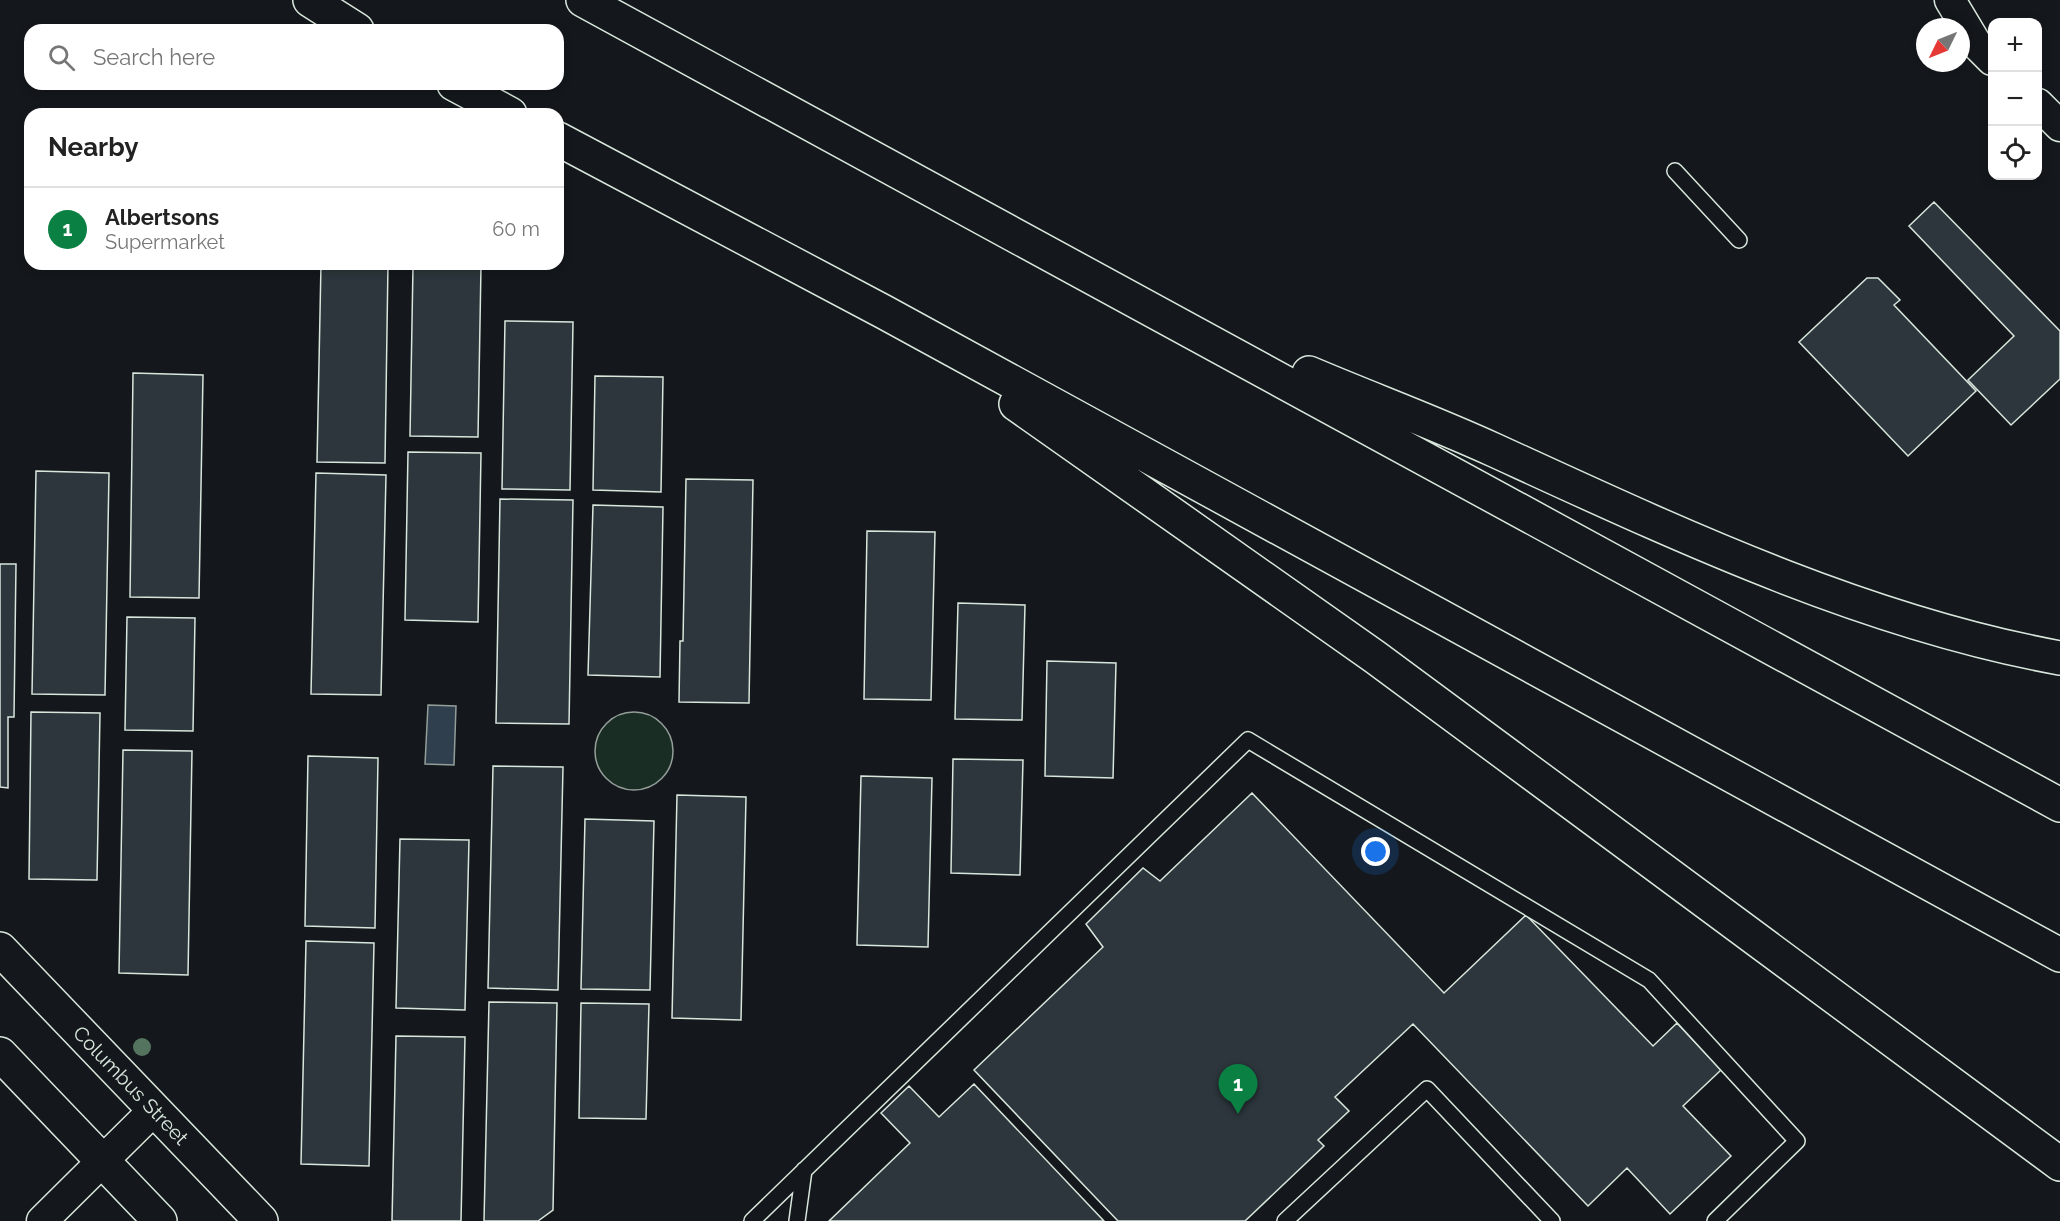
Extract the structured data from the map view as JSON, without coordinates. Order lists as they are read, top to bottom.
{
  "streets": {
    "main road": ["Columbus Street"]
  },
  "north": "bottom left",
  "page": {
    "map_buttons": ["+", "−"],
    "search": "Search here",
    "heading": "Nearby",
    "list": [
      {
        "mark": "1",
        "name": "Albertsons",
        "note": "Supermarket",
        "value": "60 m"
      }
    ],
    "pins": "1"
  }
}
